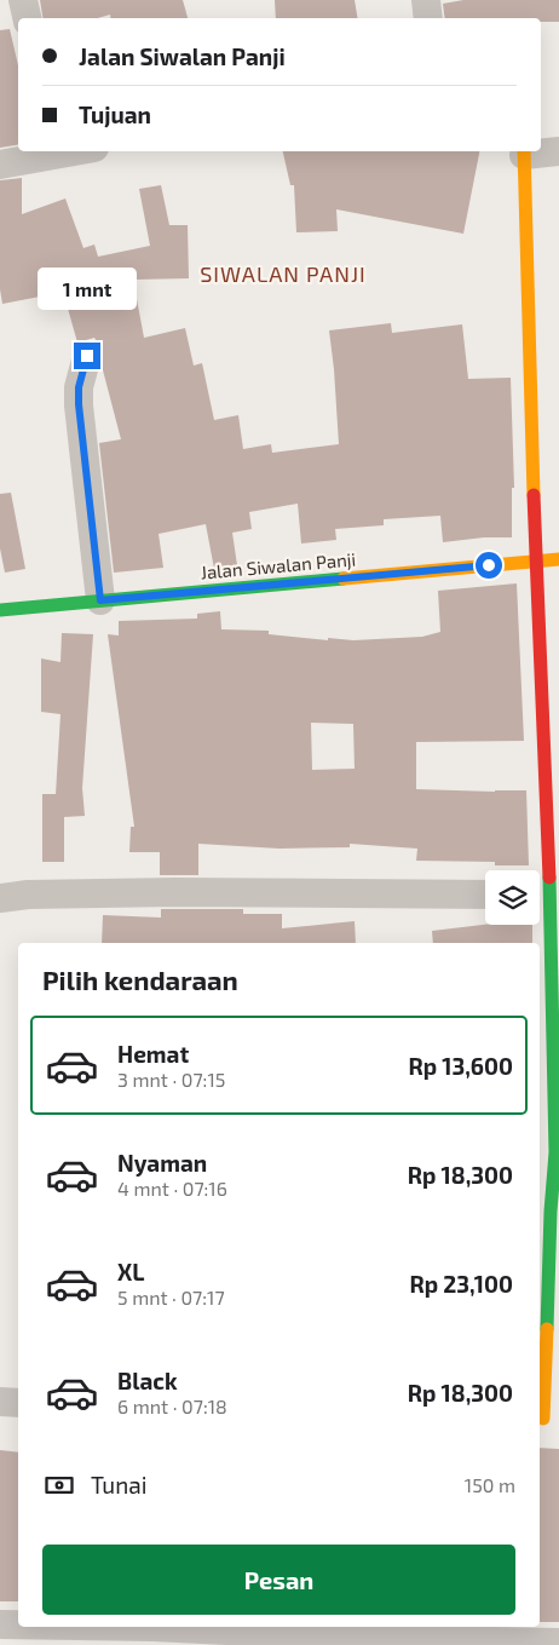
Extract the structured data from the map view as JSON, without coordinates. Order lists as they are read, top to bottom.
{
  "streets": {
    "street": ["Jalan Siwalan Panji"]
  },
  "districts": ["SIWALAN PANJI"],
  "page": {
    "banner": ["Jalan Siwalan Panji", "Tujuan"],
    "bubble": "1 mnt",
    "heading": "Pilih kendaraan",
    "list": [
      {
        "name": "Hemat",
        "note": "3 mnt · 07:15",
        "value": "Rp 13,600"
      },
      {
        "name": "Nyaman",
        "note": "4 mnt · 07:16",
        "value": "Rp 18,300"
      },
      {
        "name": "XL",
        "note": "5 mnt · 07:17",
        "value": "Rp 23,100"
      },
      {
        "name": "Black",
        "note": "6 mnt · 07:18",
        "value": "Rp 18,300"
      }
    ],
    "pay": ["Tunai", "150 m"],
    "buttons": "Pesan"
  }
}
